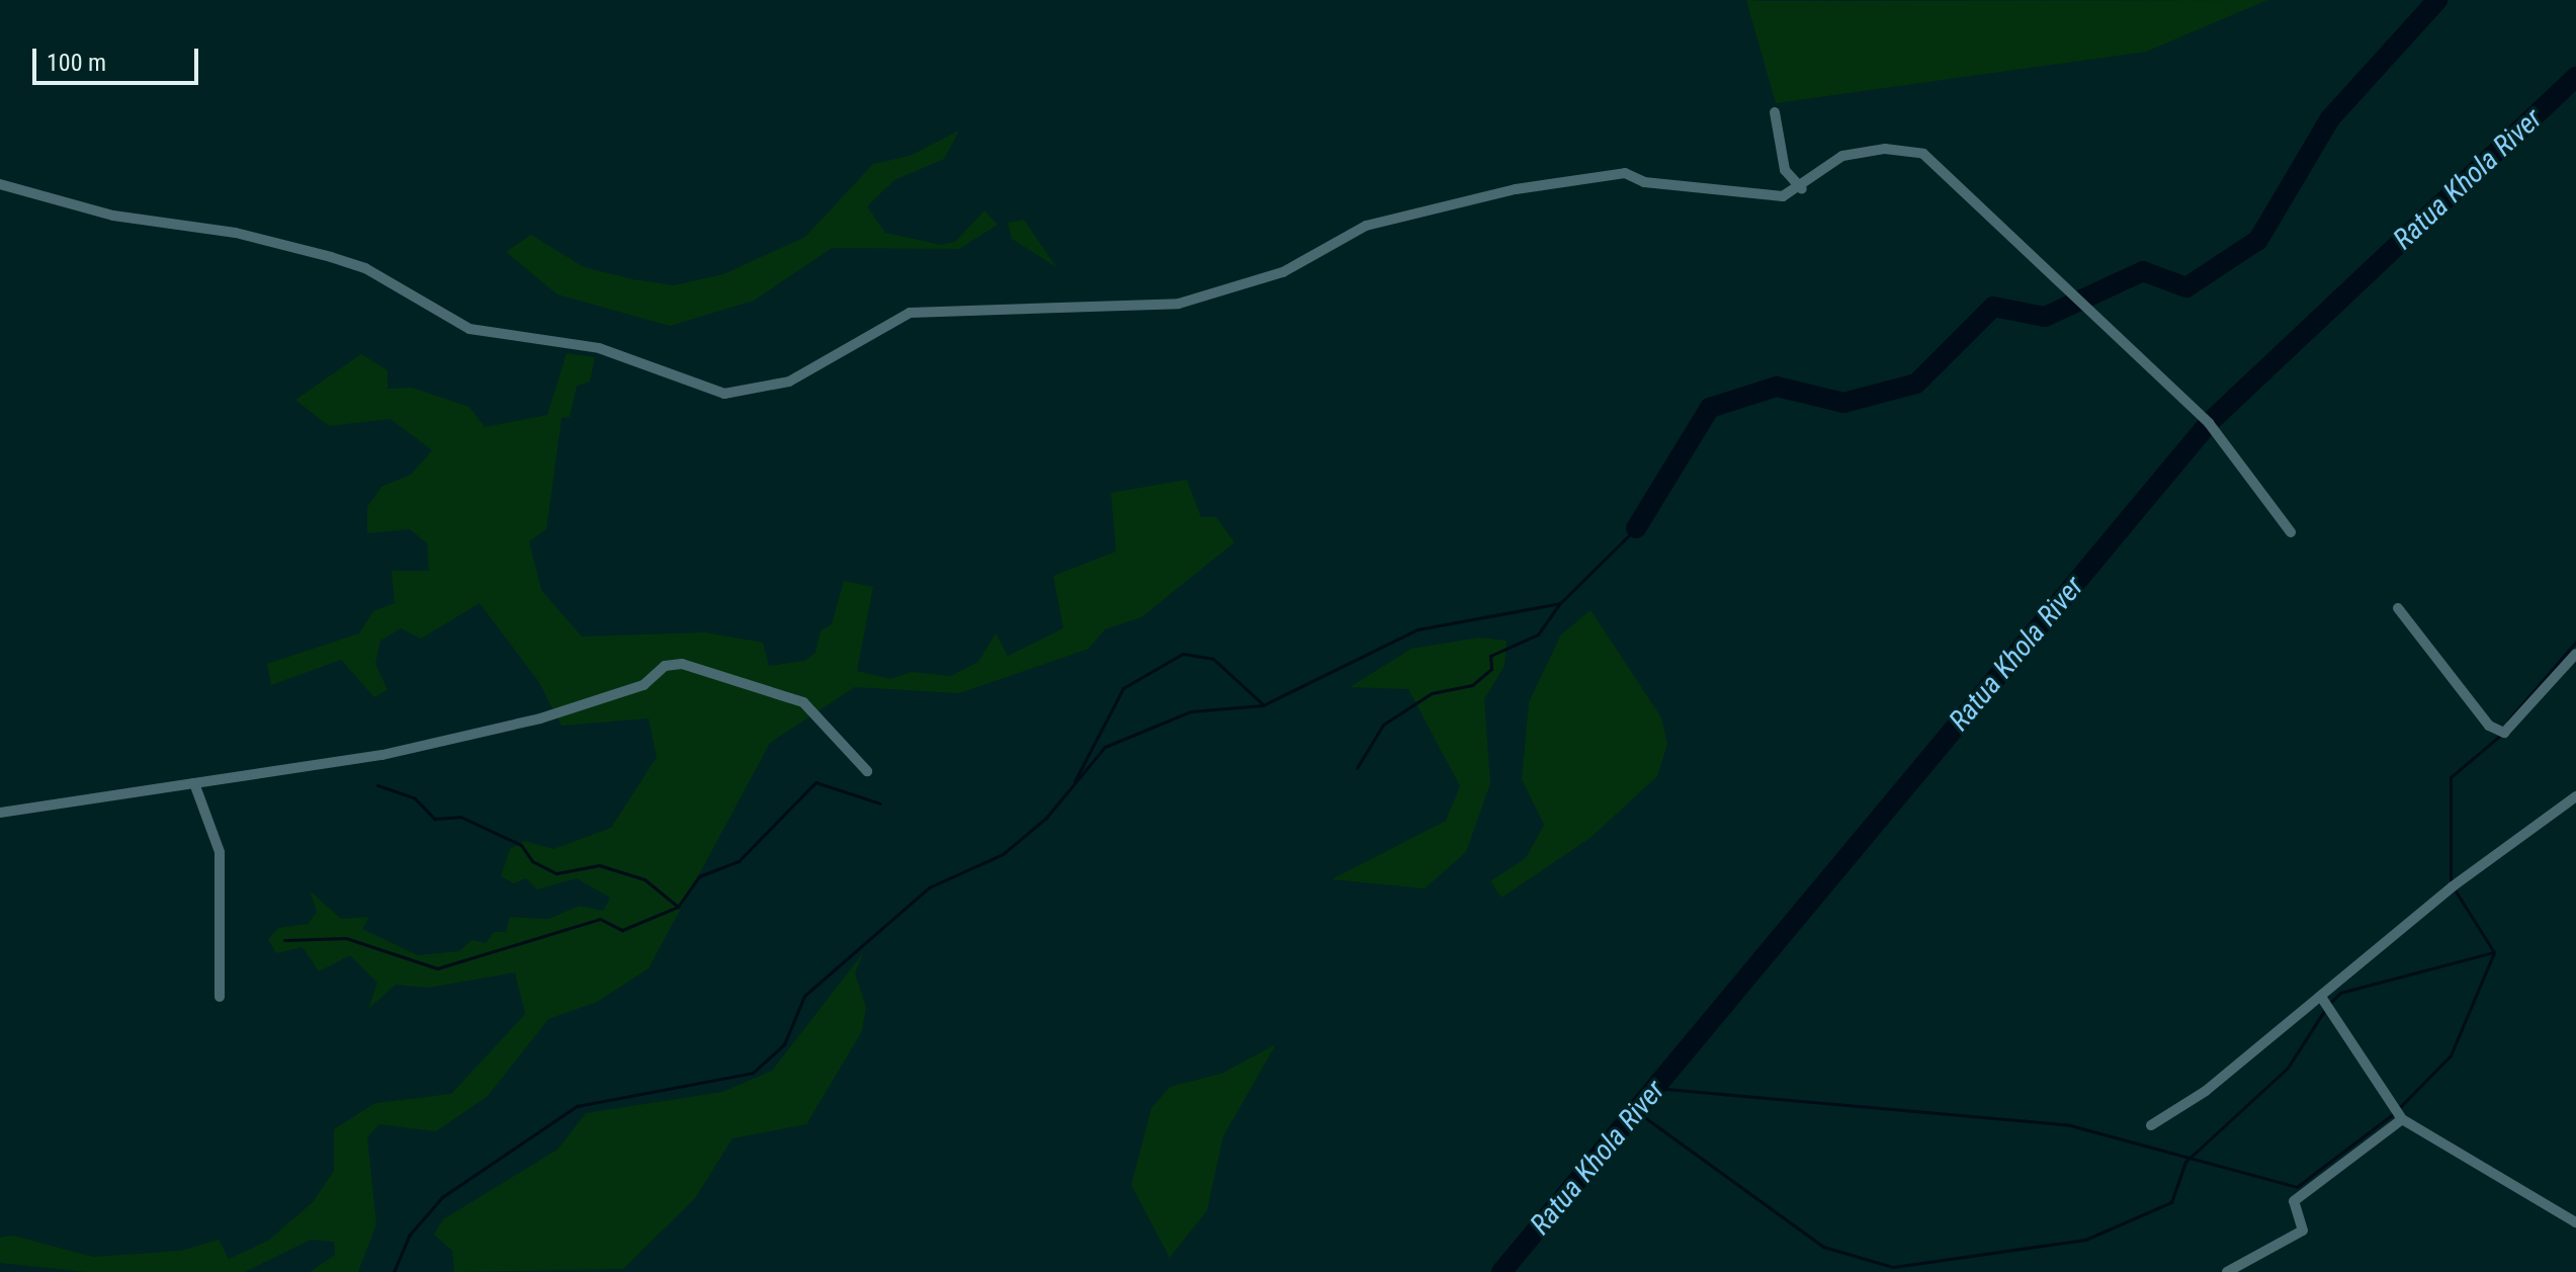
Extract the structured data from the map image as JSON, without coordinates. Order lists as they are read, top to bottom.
{
  "water": ["Ratua Khola River"],
  "scale_bar": "100 m"
}
